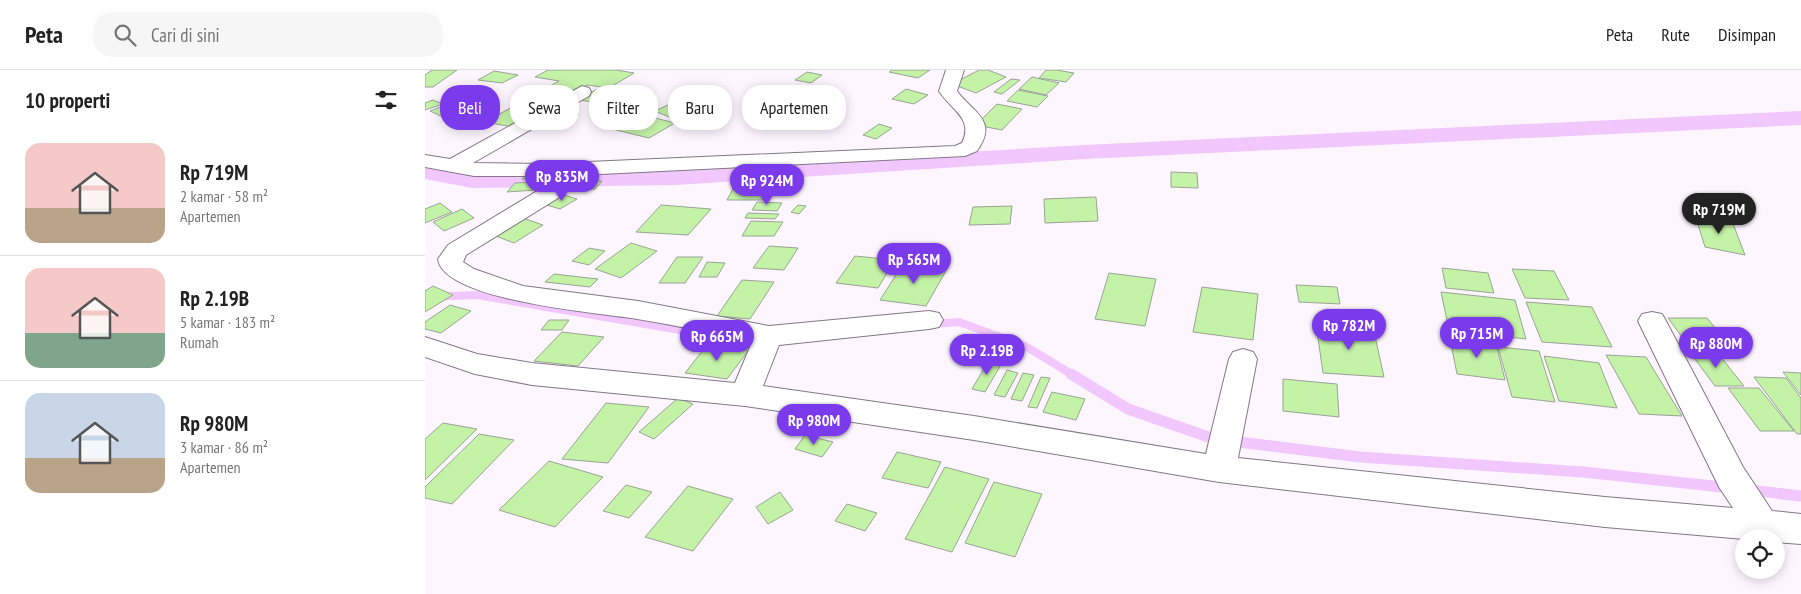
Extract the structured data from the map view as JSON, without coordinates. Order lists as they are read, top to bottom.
{
  "page": {
    "header": "Peta",
    "search": "Cari di sini",
    "nav": ["Peta", "Rute", "Disimpan"],
    "heading": "10 properti",
    "chip": [
      "Beli",
      "Sewa",
      "Filter",
      "Baru",
      "Apartemen"
    ],
    "list": [
      {
        "name": "Rp 719M",
        "note": "2 kamar · 58 m² · Apartemen"
      },
      {
        "name": "Rp 2.19B",
        "note": "5 kamar · 183 m² · Rumah"
      },
      {
        "name": "Rp 980M",
        "note": "3 kamar · 86 m² · Apartemen"
      }
    ],
    "price": [
      "Rp 835M",
      "Rp 924M",
      "Rp 719M",
      "Rp 565M",
      "Rp 782M",
      "Rp 715M",
      "Rp 665M",
      "Rp 880M",
      "Rp 2.19B",
      "Rp 980M"
    ]
  }
}
